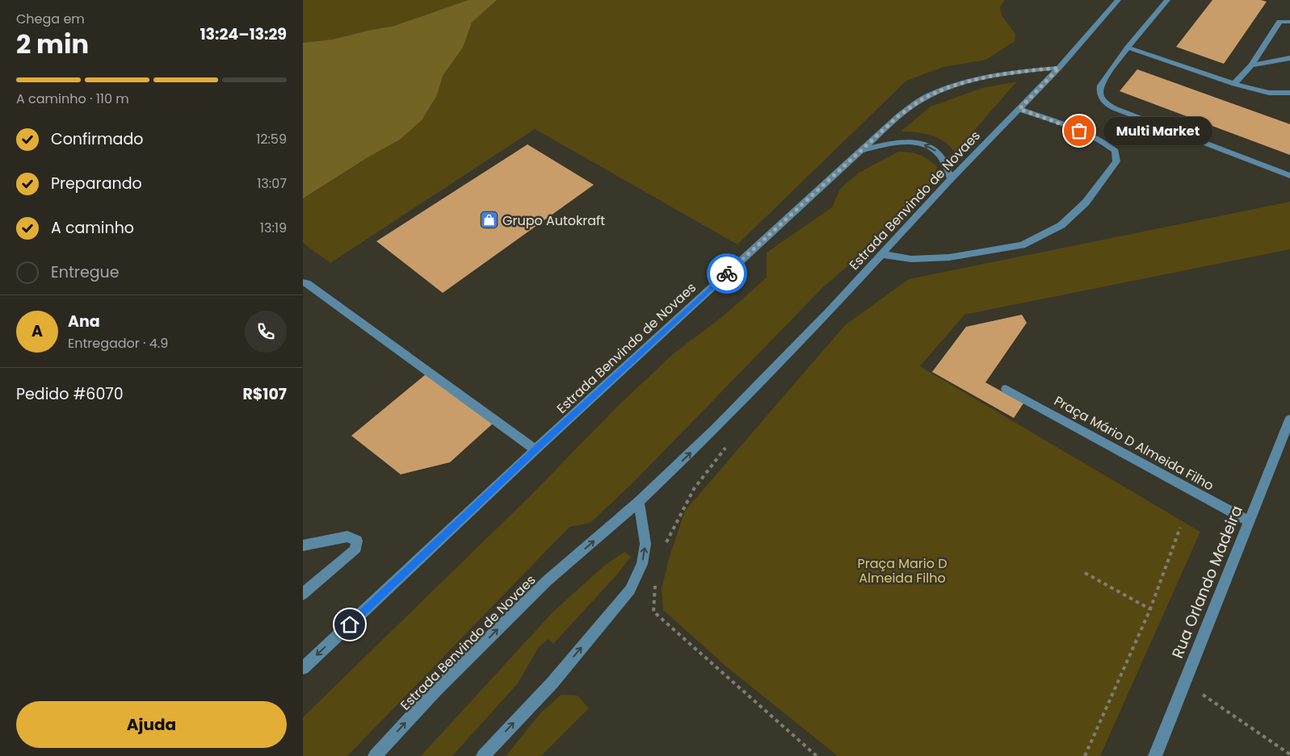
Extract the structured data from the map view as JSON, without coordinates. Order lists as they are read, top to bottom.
{
  "streets": {
    "street": ["Estrada Benvindo de Novaes", "Praça Mário D Almeida Filho", "Rua Orlando Madeira"]
  },
  "crossings": [
    ["Praça Mário D Almeida Filho", "Rua Orlando Madeira"]
  ],
  "parks": ["Praça Mario D Almeida Filho"],
  "places": {
    "other": ["Multi Market"],
    "shop": ["Grupo Autokraft"]
  },
  "page": {
    "heading": ["2 min", "Chega em", "13:24–13:29"],
    "panel": [
      "Ana",
      "Entregador · 4.9",
      "Pedido #6070",
      "R$107"
    ],
    "bar": "A caminho · 110 m",
    "list": [
      ["Confirmado", "12:59"],
      ["Preparando", "13:07"],
      ["A caminho", "13:19"],
      "Entregue"
    ],
    "bubble": "Multi Market",
    "round": "A",
    "buttons": "Ajuda"
  }
}
